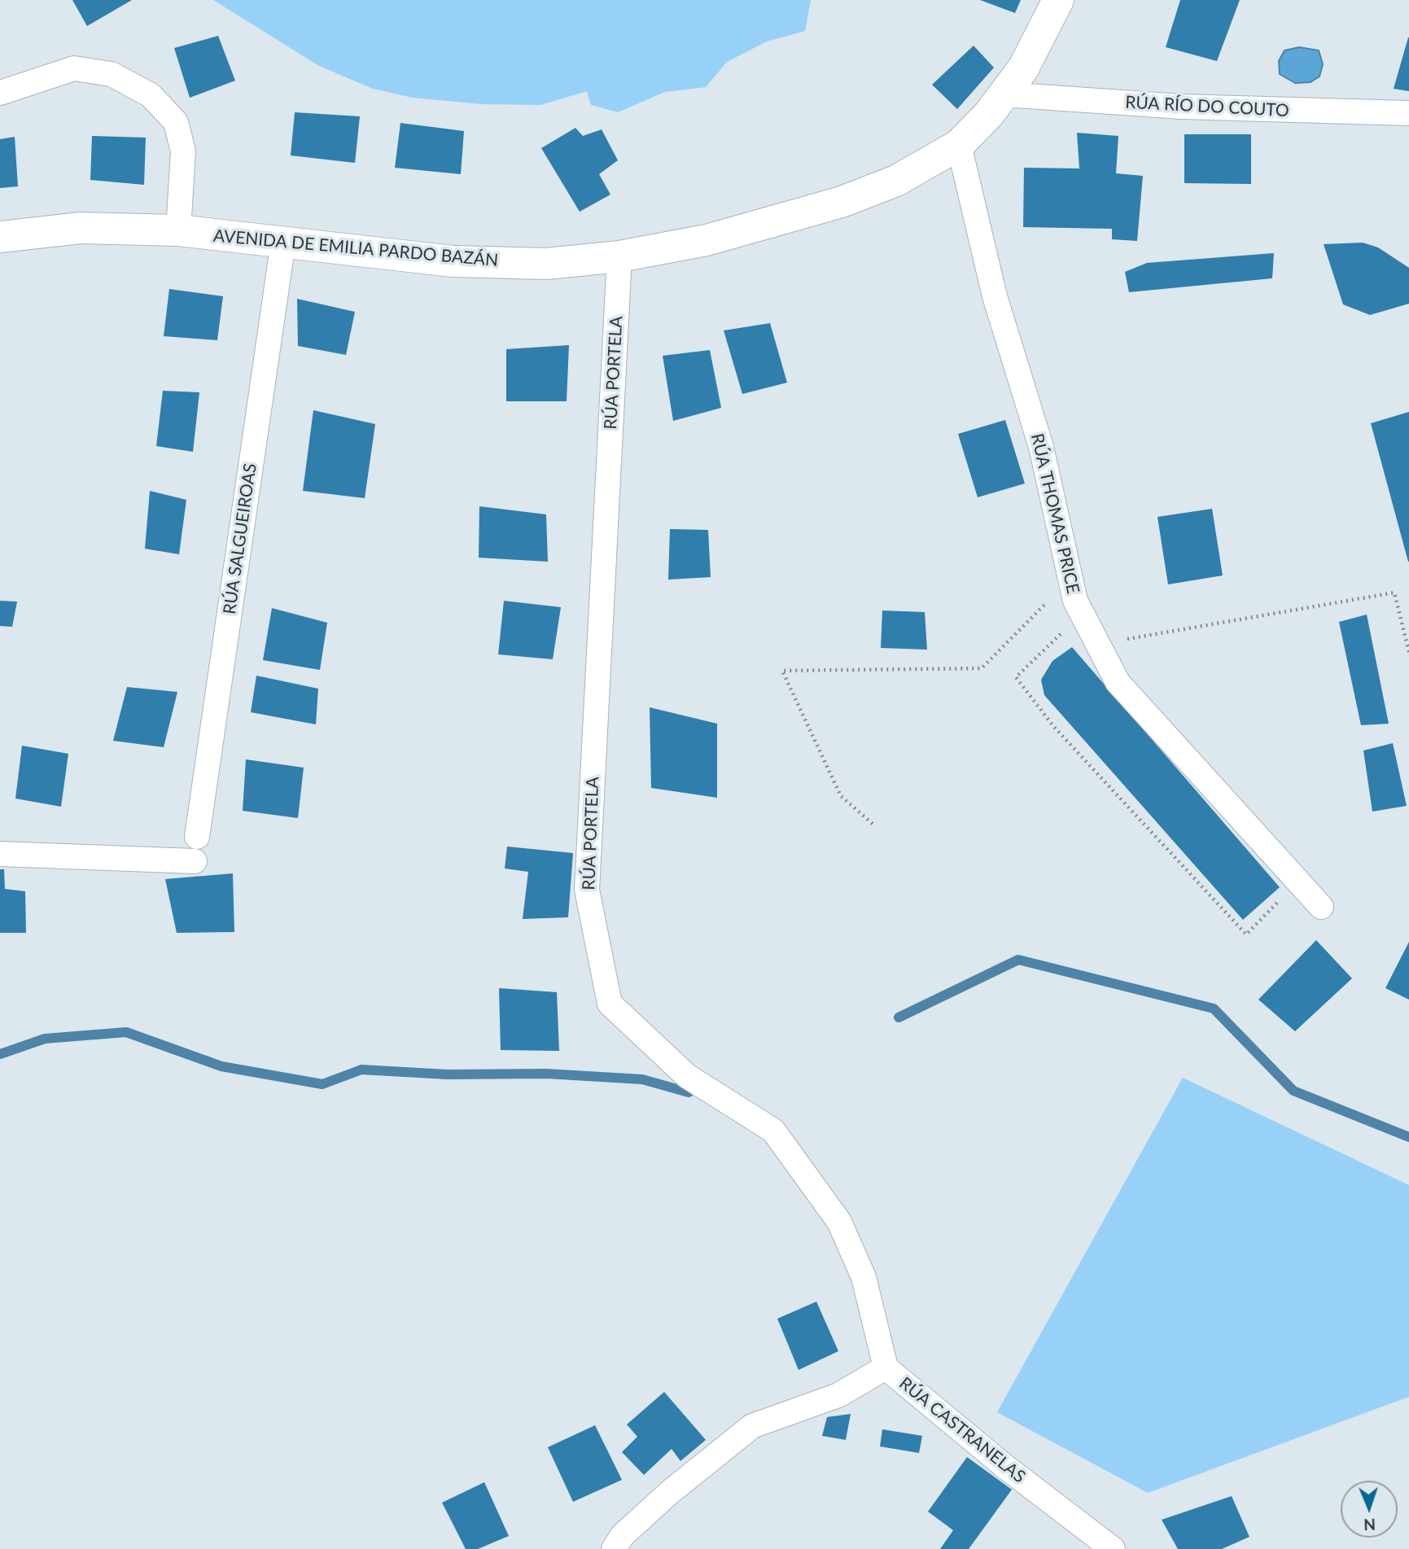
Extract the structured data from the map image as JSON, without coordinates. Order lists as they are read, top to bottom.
{
  "streets": {
    "street": [
      "RÚA RÍO DO COUTO",
      "AVENIDA DE EMILIA PARDO BAZÁN",
      "RÚA PORTELA",
      "RÚA THOMAS PRICE",
      "RÚA SALGUEIROAS",
      "RÚA CASTRANELAS"
    ]
  },
  "crossings": [
    ["RÚA RÍO DO COUTO", "AVENIDA DE EMILIA PARDO BAZÁN"],
    ["AVENIDA DE EMILIA PARDO BAZÁN", "RÚA PORTELA"],
    ["AVENIDA DE EMILIA PARDO BAZÁN", "RÚA THOMAS PRICE"],
    ["AVENIDA DE EMILIA PARDO BAZÁN", "RÚA SALGUEIROAS"],
    ["RÚA PORTELA", "RÚA CASTRANELAS"]
  ],
  "north": "bottom"
}
